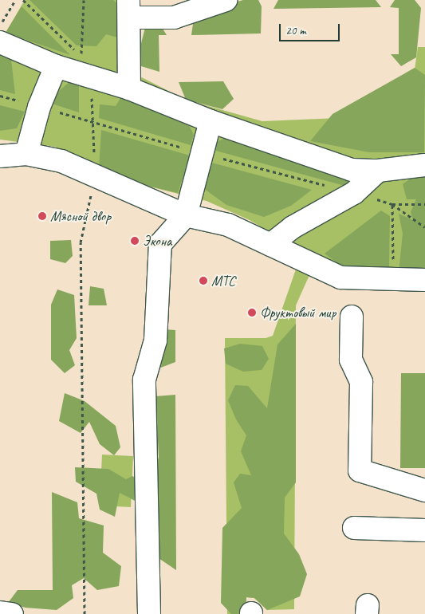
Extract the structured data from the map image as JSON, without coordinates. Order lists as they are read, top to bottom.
{
  "places": [
    "Мясной двор",
    "Экона",
    "МТС",
    "Фруктовый мир"
  ],
  "scale_bar": "20 m"
}
